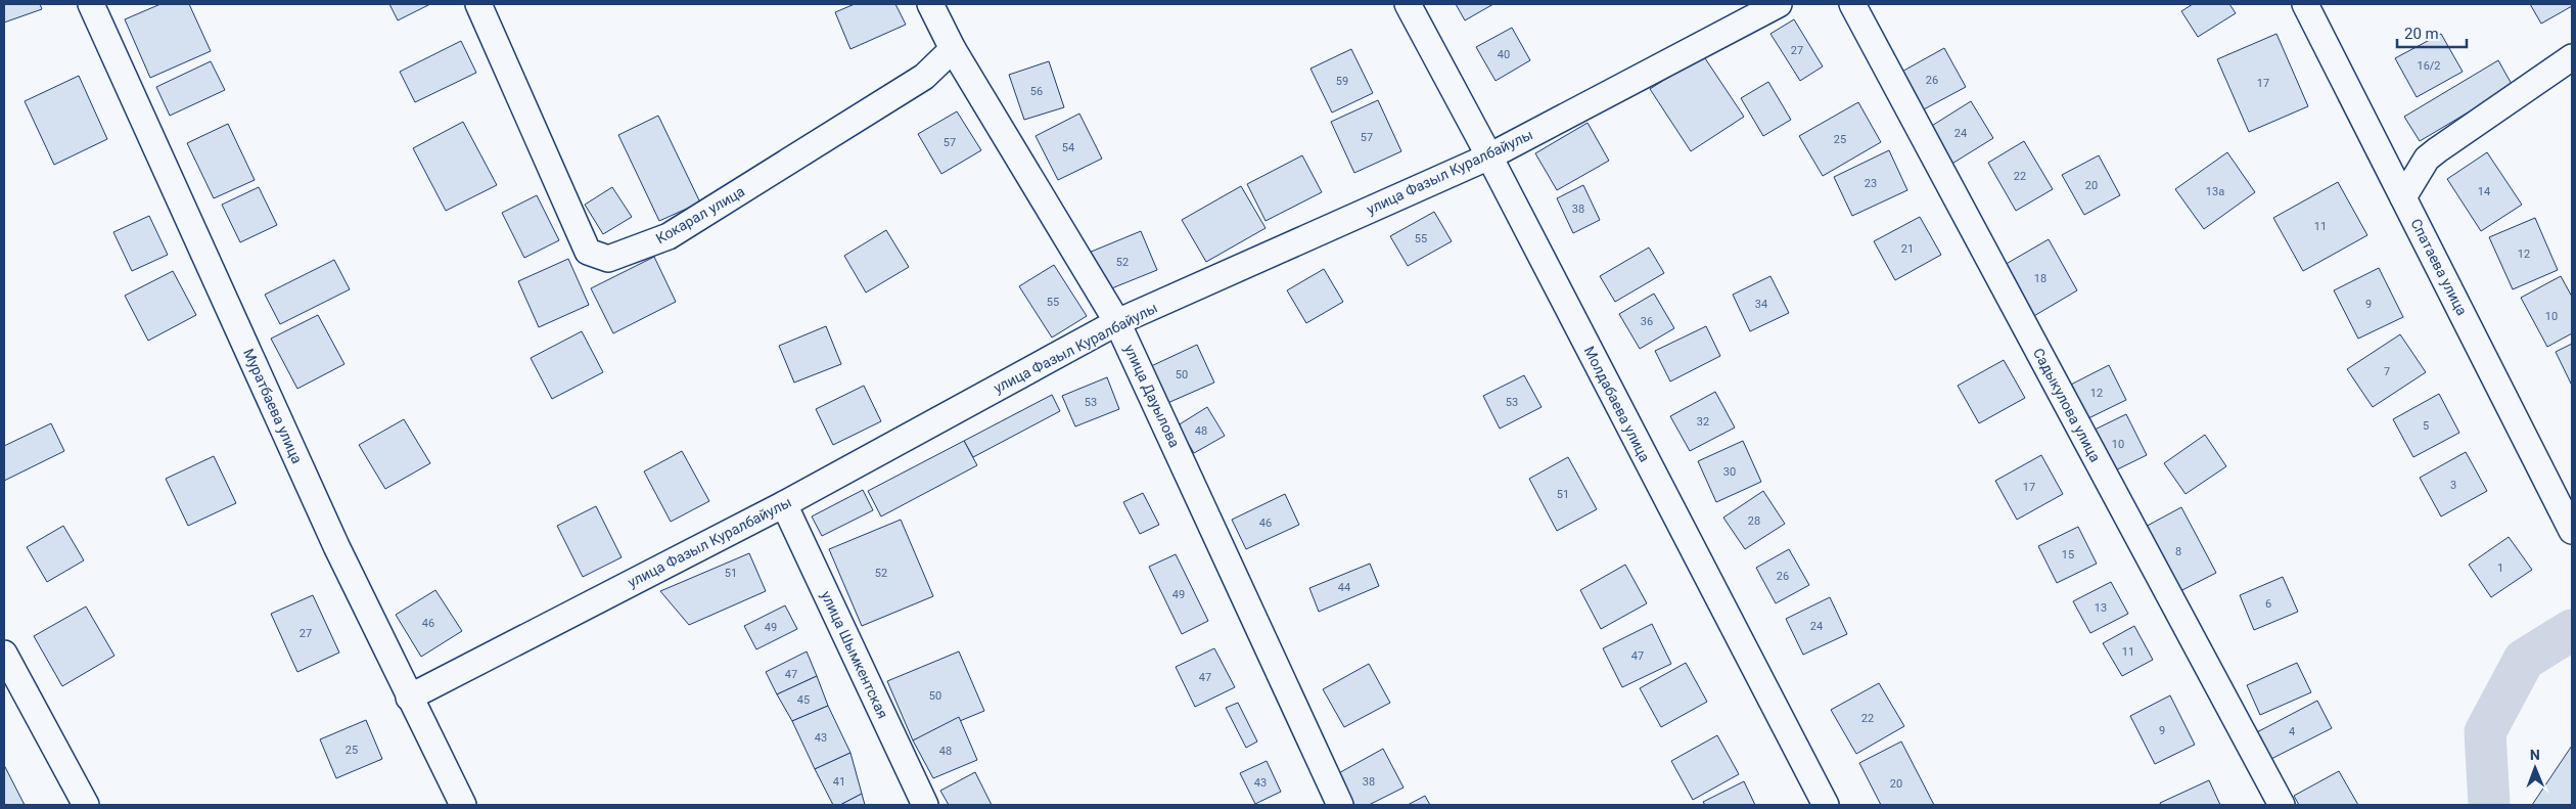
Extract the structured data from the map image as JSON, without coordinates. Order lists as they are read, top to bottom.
{
  "streets": {
    "street": [
      "улица Фазыл Куралбайулы",
      "Кокарал улица",
      "Спатаева улица",
      "улица Дауылова",
      "Молдабаева улица",
      "Садыкулова улица",
      "Муратбаева улица",
      "улица Шымкентская"
    ]
  },
  "crossings": [
    ["улица Фазыл Куралбайулы", "улица Дауылова"],
    ["улица Фазыл Куралбайулы", "Молдабаева улица"],
    ["улица Фазыл Куралбайулы", "Муратбаева улица"],
    ["улица Фазыл Куралбайулы", "улица Шымкентская"],
    ["Кокарал улица", "улица Дауылова"]
  ],
  "house_numbers": [
    "27",
    "40",
    "16/2",
    "26",
    "59",
    "17",
    "56",
    "24",
    "57",
    "25",
    "57",
    "54",
    "22",
    "23",
    "20",
    "13а",
    "14",
    "38",
    "11",
    "55",
    "21",
    "12",
    "52",
    "18",
    "55",
    "34",
    "9",
    "10",
    "36",
    "7",
    "50",
    "12",
    "53",
    "53",
    "32",
    "5",
    "48",
    "10",
    "30",
    "3",
    "17",
    "51",
    "28",
    "46",
    "8",
    "15",
    "1",
    "51",
    "52",
    "26",
    "44",
    "49",
    "6",
    "13",
    "46",
    "24",
    "49",
    "27",
    "11",
    "47",
    "47",
    "47",
    "50",
    "45",
    "22",
    "9",
    "4",
    "43",
    "25",
    "48",
    "41",
    "38",
    "43",
    "20"
  ],
  "scale_bar": "20 m",
  "north": "top"
}
